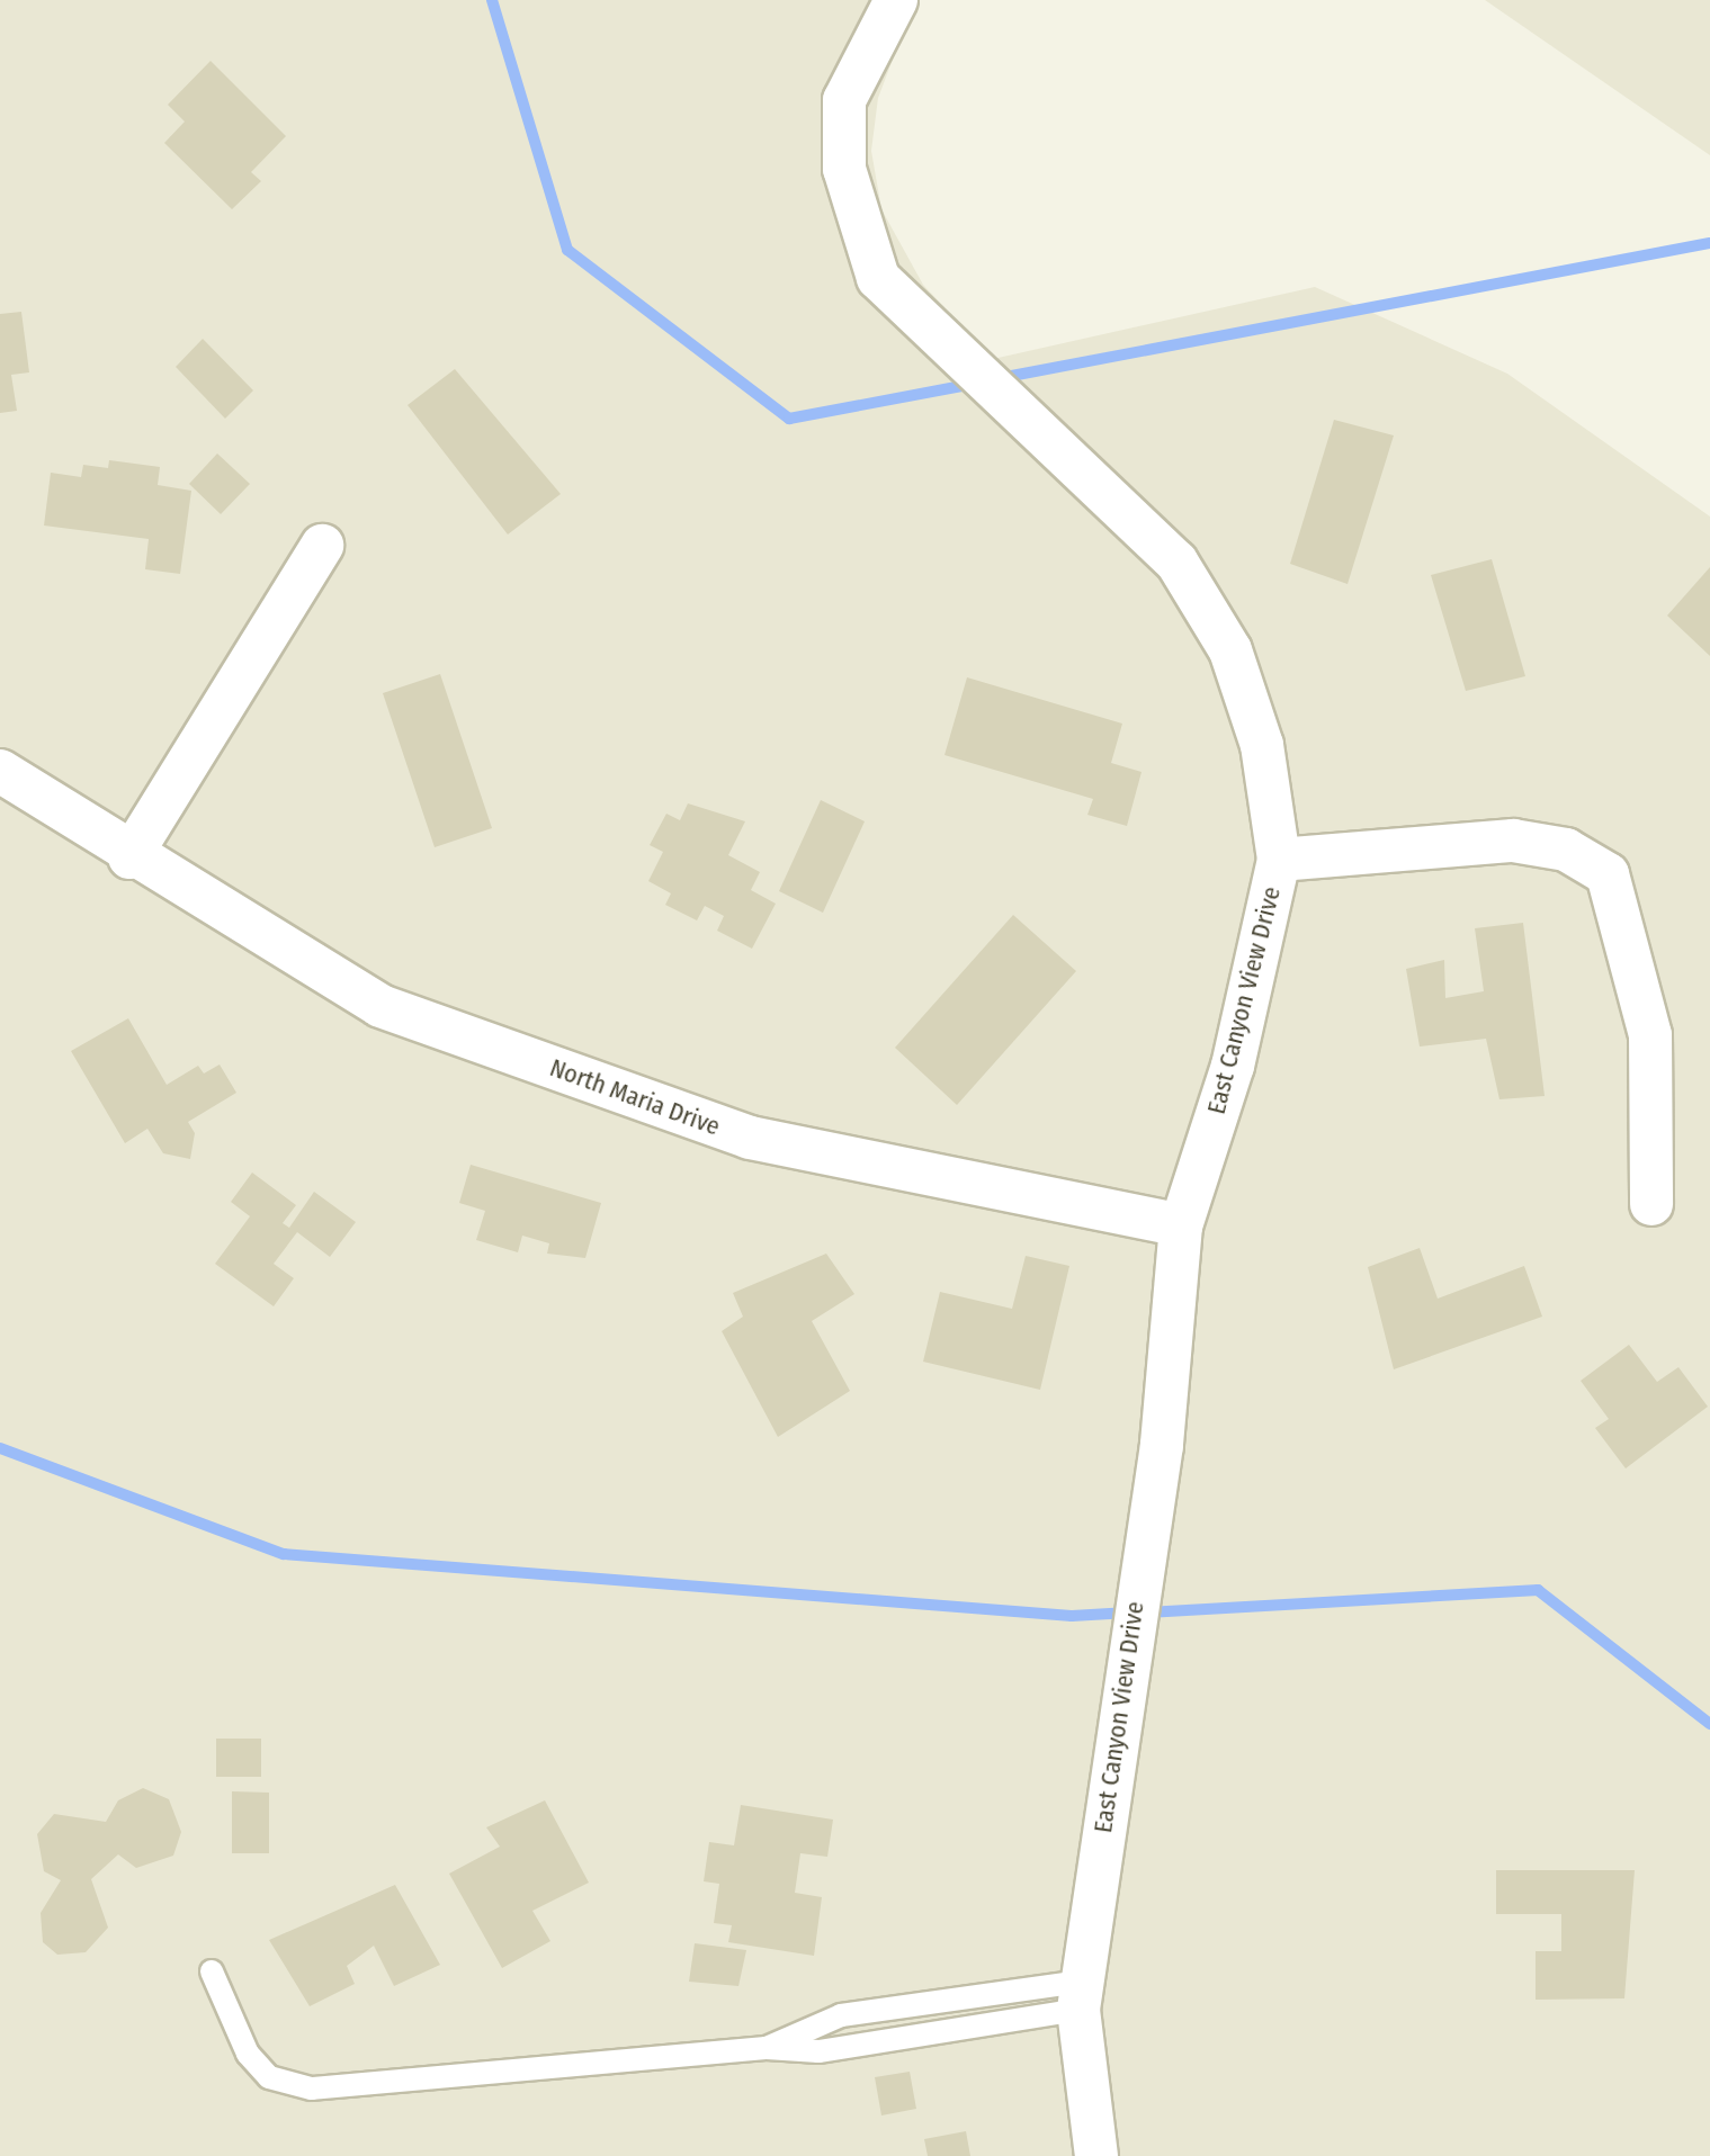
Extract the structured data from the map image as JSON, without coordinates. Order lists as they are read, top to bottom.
{
  "streets": {
    "street": ["East Canyon View Drive", "North Maria Drive"]
  },
  "crossings": [
    ["East Canyon View Drive", "North Maria Drive"]
  ]
}
